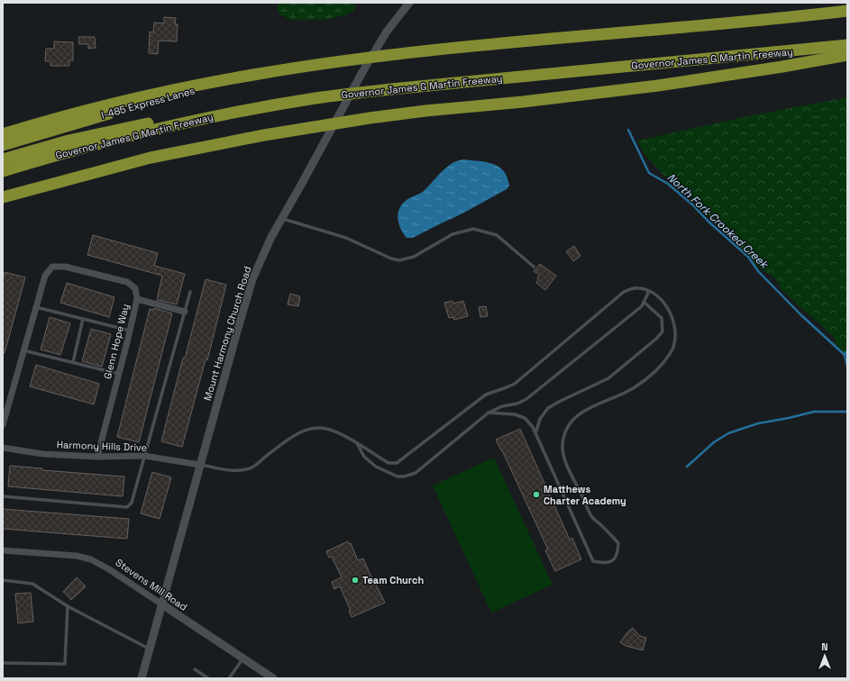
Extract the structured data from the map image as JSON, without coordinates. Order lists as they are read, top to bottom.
{
  "streets": {
    "highway": ["Governor James G Martin Freeway", "I-485 Express Lanes"],
    "street": [
      "Mount Harmony Church Road",
      "Glenn Hope Way",
      "Harmony Hills Drive",
      "Stevens Mill Road"
    ]
  },
  "crossings": [
    ["Governor James G Martin Freeway", "I-485 Express Lanes"],
    ["Mount Harmony Church Road", "Harmony Hills Drive"],
    ["Mount Harmony Church Road", "Stevens Mill Road"],
    ["Glenn Hope Way", "Harmony Hills Drive"]
  ],
  "water": ["North Fork Crooked Creek"],
  "places": ["Matthews Charter Academy", "Team Church"],
  "north": "top"
}
